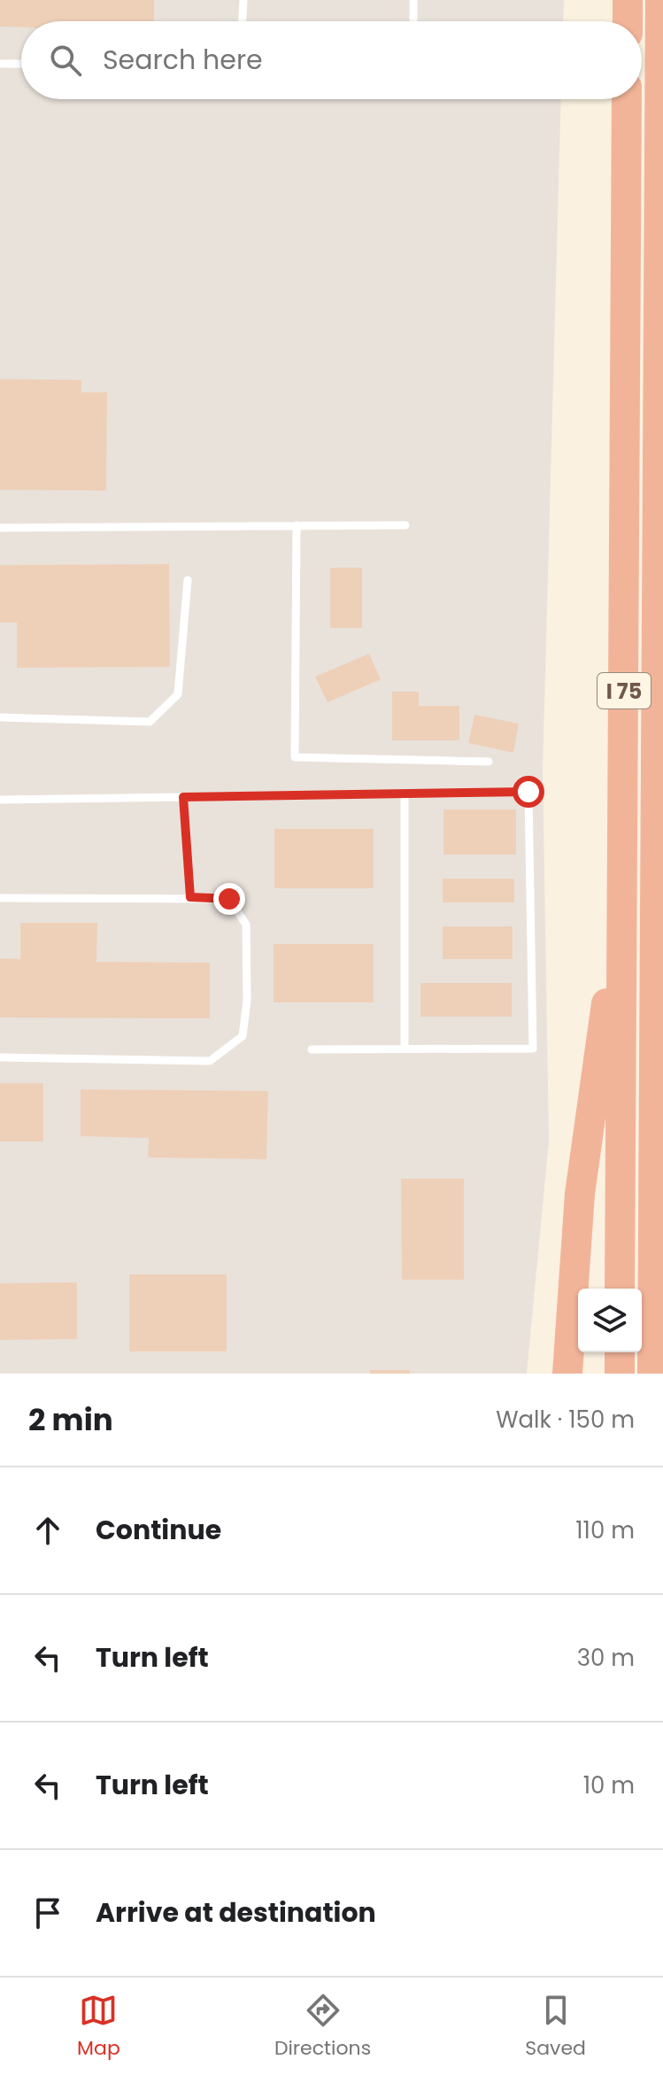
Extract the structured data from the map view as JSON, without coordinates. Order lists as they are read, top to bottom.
{
  "streets": {
    "highway": ["I 75"]
  },
  "page": {
    "search": "Search here",
    "heading": ["2 min", "Walk · 150 m"],
    "list": [
      ["Continue", "110 m"],
      ["Turn left", "30 m"],
      ["Turn left", "10 m"],
      "Arrive at destination"
    ],
    "nav": ["Map", "Directions", "Saved"]
  }
}
